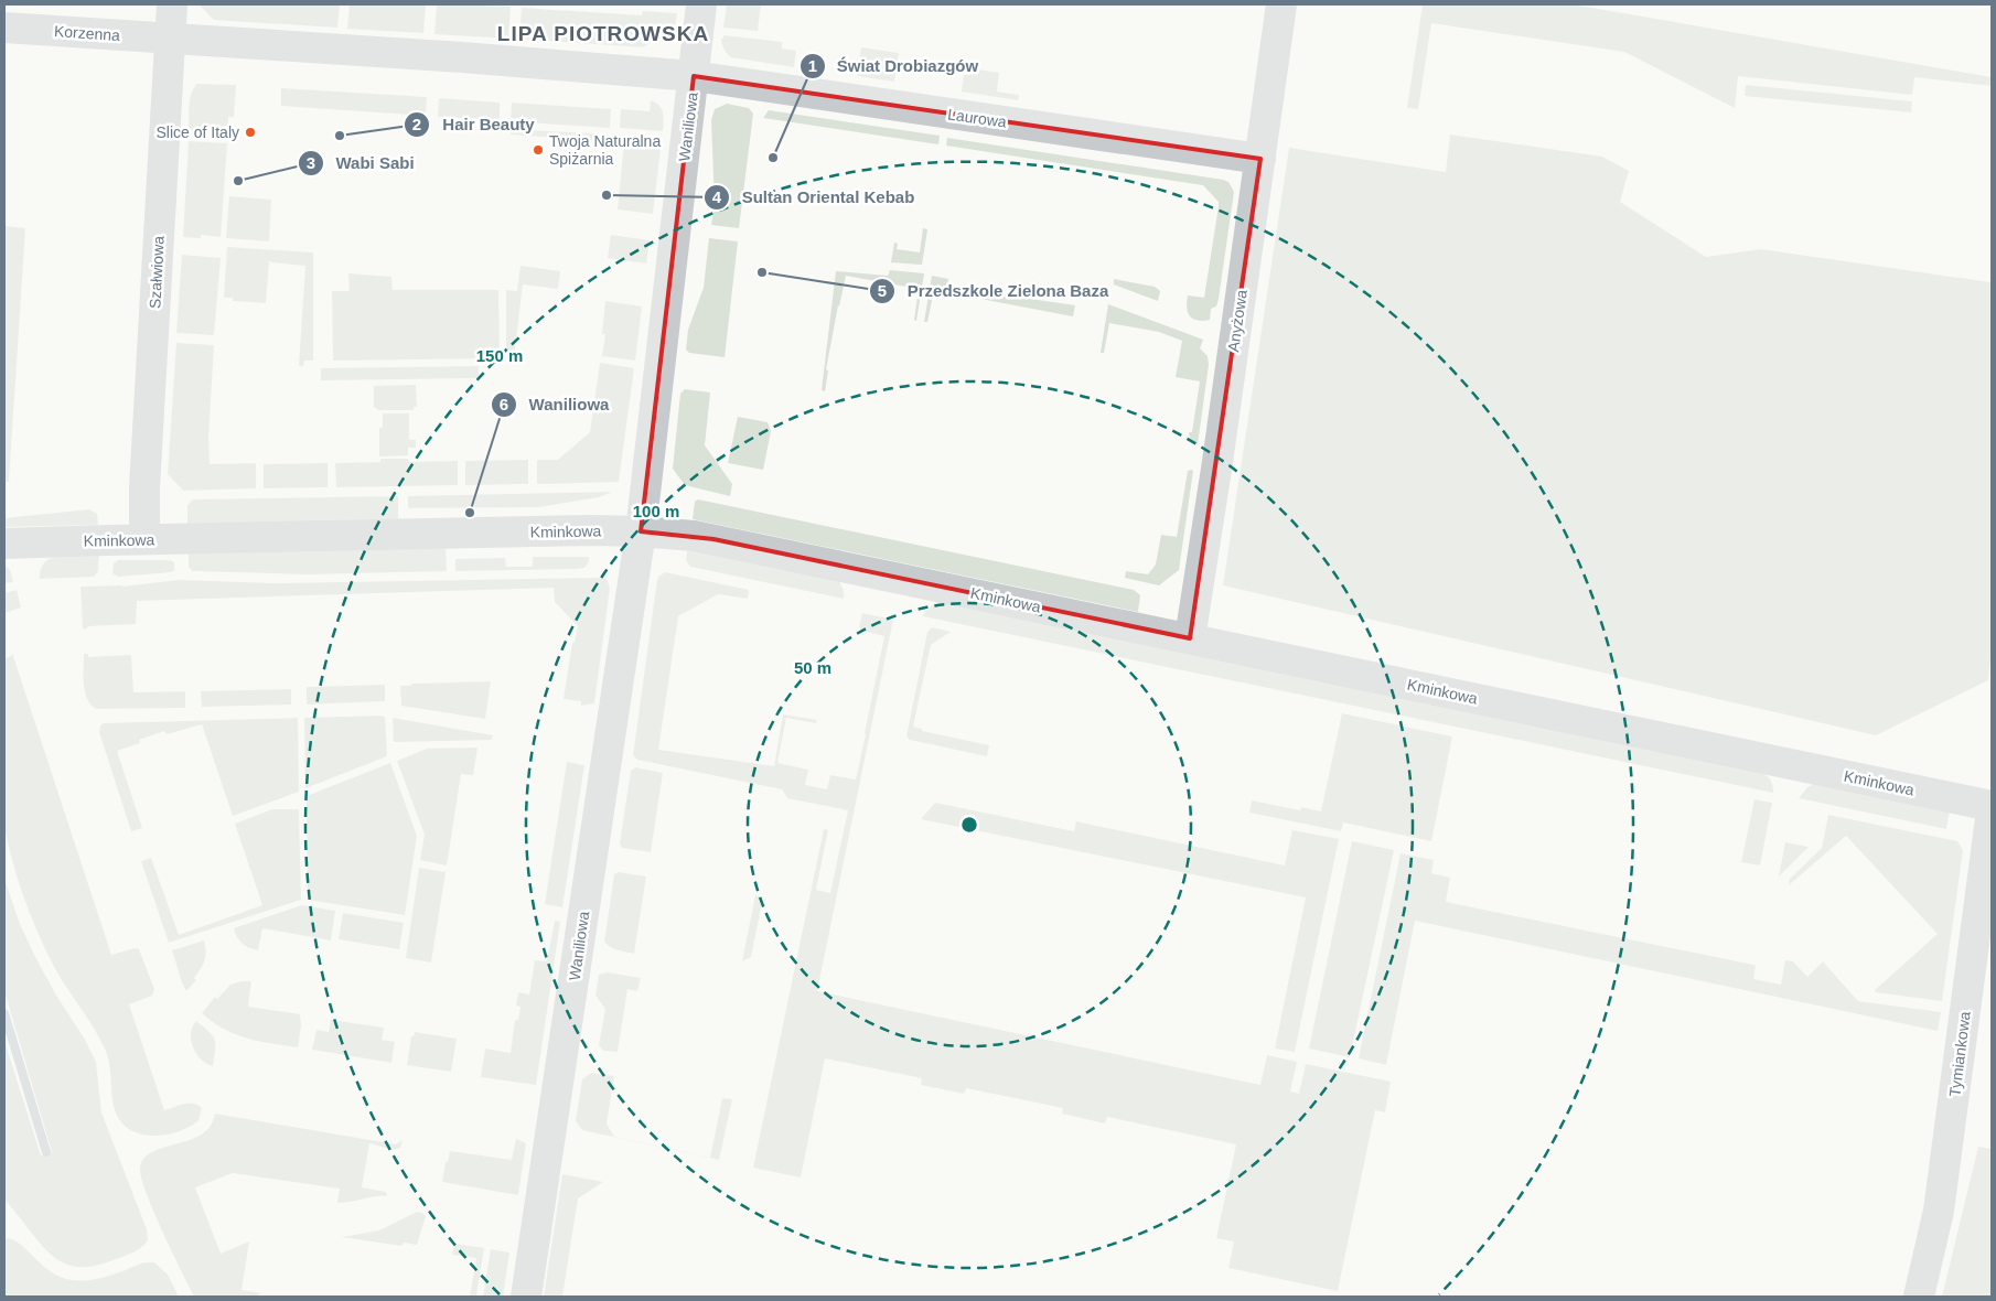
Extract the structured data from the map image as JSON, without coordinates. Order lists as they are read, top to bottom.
{
  "streets": {
    "street": [
      "Korzenna",
      "Laurowa",
      "Waniliowa",
      "Szałwiowa",
      "Anyżowa",
      "Kminkowa",
      "Tymiankowa"
    ]
  },
  "crossings": [
    ["Korzenna", "Laurowa"],
    ["Korzenna", "Waniliowa"],
    ["Korzenna", "Szałwiowa"],
    ["Laurowa", "Waniliowa"],
    ["Laurowa", "Anyżowa"],
    ["Waniliowa", "Kminkowa"],
    ["Szałwiowa", "Kminkowa"],
    ["Anyżowa", "Kminkowa"],
    ["Kminkowa", "Tymiankowa"]
  ],
  "districts": ["LIPA PIOTROWSKA"],
  "places": [
    "Slice of Italy",
    "Hair Beauty",
    "Twoja Naturalna Spiżarnia",
    "Świat Drobiazgów",
    "Wabi Sabi",
    "Sultan Oriental Kebab",
    "Przedszkole Zielona Baza",
    "Waniliowa"
  ],
  "rings": ["150 m", "100 m", "50 m"]
}
